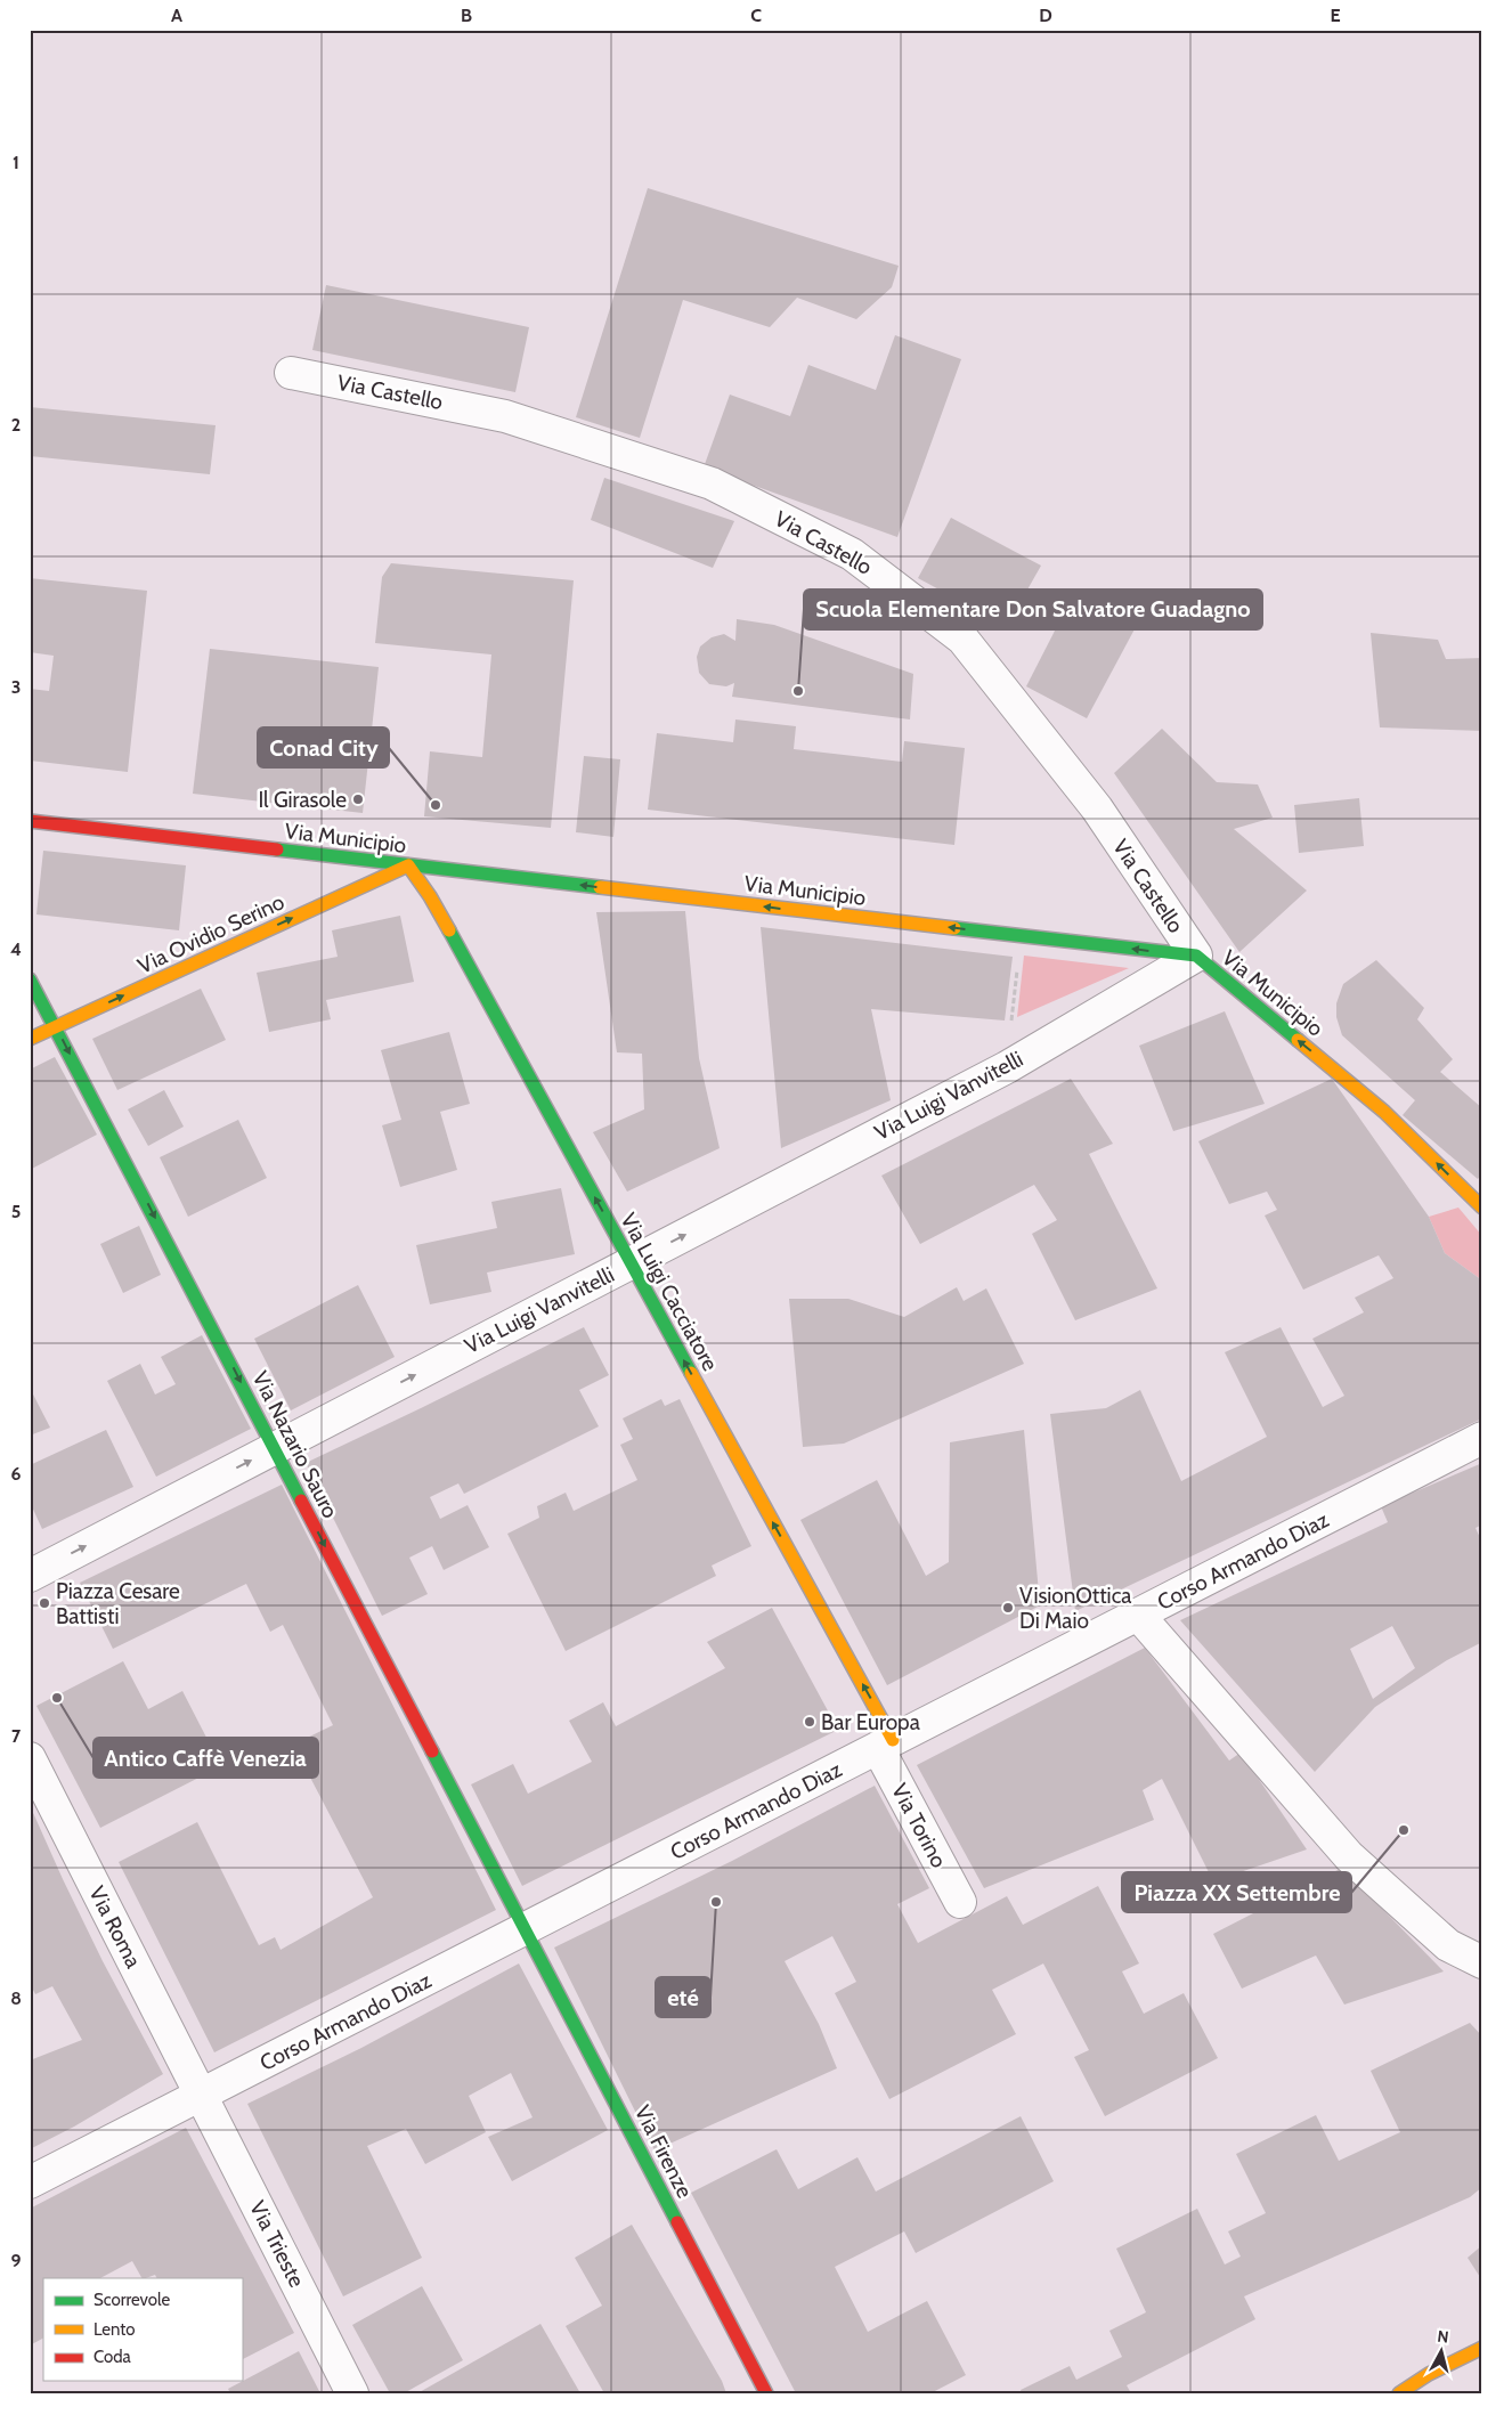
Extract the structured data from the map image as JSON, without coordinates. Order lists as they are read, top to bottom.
{
  "streets": {
    "street": [
      "Via Castello",
      "Via Municipio",
      "Via Ovidio Serino",
      "Via Luigi Vanvitelli",
      "Via Luigi Cacciatore",
      "Via Nazario Sauro",
      "Corso Armando Diaz",
      "Via Torino",
      "Via Roma",
      "Via Firenze",
      "Via Trieste"
    ]
  },
  "crossings": [
    ["Via Castello", "Via Municipio"],
    ["Via Castello", "Via Luigi Vanvitelli"],
    ["Via Municipio", "Via Ovidio Serino"],
    ["Via Municipio", "Via Luigi Vanvitelli"],
    ["Via Municipio", "Via Luigi Cacciatore"],
    ["Via Ovidio Serino", "Via Luigi Cacciatore"],
    ["Via Ovidio Serino", "Via Nazario Sauro"],
    ["Via Luigi Vanvitelli", "Via Luigi Cacciatore"],
    ["Via Luigi Vanvitelli", "Via Nazario Sauro"],
    ["Via Luigi Cacciatore", "Corso Armando Diaz"],
    ["Via Luigi Cacciatore", "Via Torino"],
    ["Via Nazario Sauro", "Corso Armando Diaz"],
    ["Via Nazario Sauro", "Via Firenze"],
    ["Corso Armando Diaz", "Via Torino"],
    ["Corso Armando Diaz", "Via Roma"],
    ["Corso Armando Diaz", "Via Firenze"],
    ["Corso Armando Diaz", "Via Trieste"],
    ["Via Roma", "Via Trieste"]
  ],
  "one_way": [
    "Via Municipio",
    "Via Ovidio Serino",
    "Via Luigi Vanvitelli",
    "Via Luigi Cacciatore",
    "Via Nazario Sauro"
  ],
  "places": [
    "Scuola Elementare Don Salvatore Guadagno",
    "Il Girasole",
    "Conad City",
    "Piazza Cesare Battisti",
    "VisionOttica Di Maio",
    "Antico Caffè Venezia",
    "Bar Europa",
    "Piazza XX Settembre",
    "eté"
  ],
  "legend": ["Scorrevole", "Lento", "Coda"],
  "north": "top",
  "grid": {
    "columns": [
      "A",
      "B",
      "C",
      "D",
      "E"
    ],
    "rows": [
      "1",
      "2",
      "3",
      "4",
      "5",
      "6",
      "7",
      "8",
      "9"
    ]
  }
}
